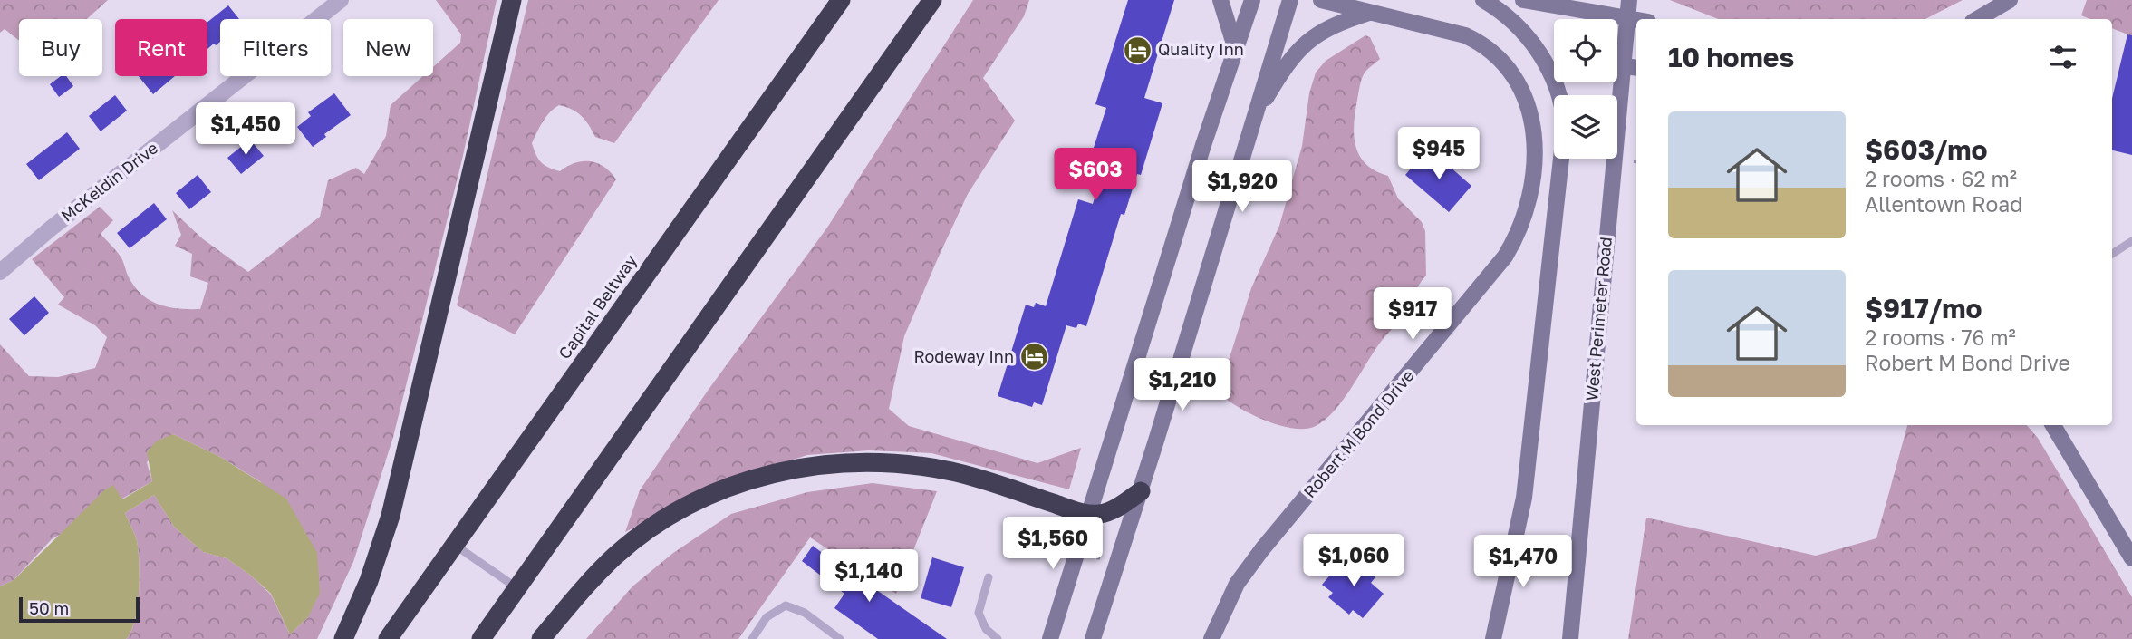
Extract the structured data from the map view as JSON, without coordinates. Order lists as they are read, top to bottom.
{
  "streets": {
    "highway": ["Capital Beltway"],
    "street": ["McKeldin Drive", "West Perimeter Road", "Robert M Bond Drive"]
  },
  "places": {
    "hotel": ["Quality Inn", "Rodeway Inn"]
  },
  "scale_bar": "50 m",
  "page": {
    "chip": [
      "Buy",
      "Rent",
      "Filters",
      "New"
    ],
    "heading": "10 homes",
    "list": [
      {
        "name": "$603/mo",
        "note": "2 rooms · 62 m² · Allentown Road"
      },
      {
        "name": "$917/mo",
        "note": "2 rooms · 76 m² · Robert M Bond Drive"
      }
    ],
    "price": [
      "$1,450",
      "$945",
      "$603",
      "$1,920",
      "$917",
      "$1,210",
      "$1,560",
      "$1,060",
      "$1,470",
      "$1,140"
    ],
    "scale": "50 m"
  }
}
